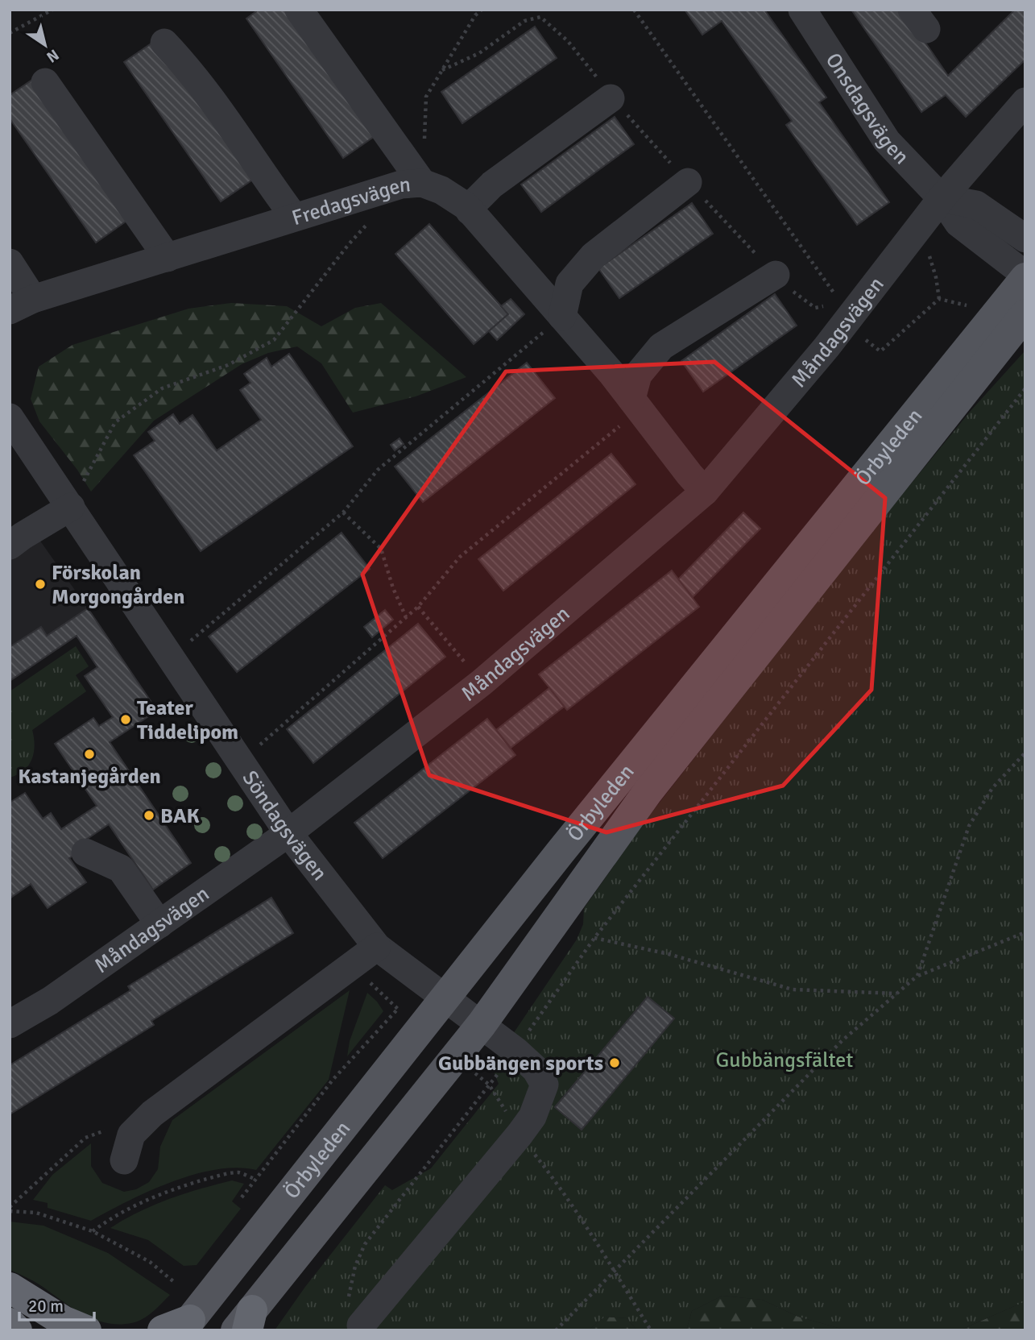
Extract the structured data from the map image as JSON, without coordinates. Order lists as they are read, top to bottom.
{
  "streets": {
    "main road": ["Örbyleden"],
    "street": [
      "Onsdagsvägen",
      "Fredagsvägen",
      "Måndagsvägen",
      "Söndagsvägen"
    ]
  },
  "crossings": [
    ["Onsdagsvägen", "Måndagsvägen"],
    ["Onsdagsvägen", "Örbyleden"],
    ["Fredagsvägen", "Måndagsvägen"],
    ["Måndagsvägen", "Söndagsvägen"],
    ["Örbyleden", "Söndagsvägen"]
  ],
  "parks": ["Gubbängsfältet"],
  "places": [
    "Förskolan Morgongården",
    "Teater Tiddelipom",
    "Kastanjegården",
    "BAK",
    "Gubbängen sports"
  ],
  "scale_bar": "20 m",
  "north": "bottom right"
}
